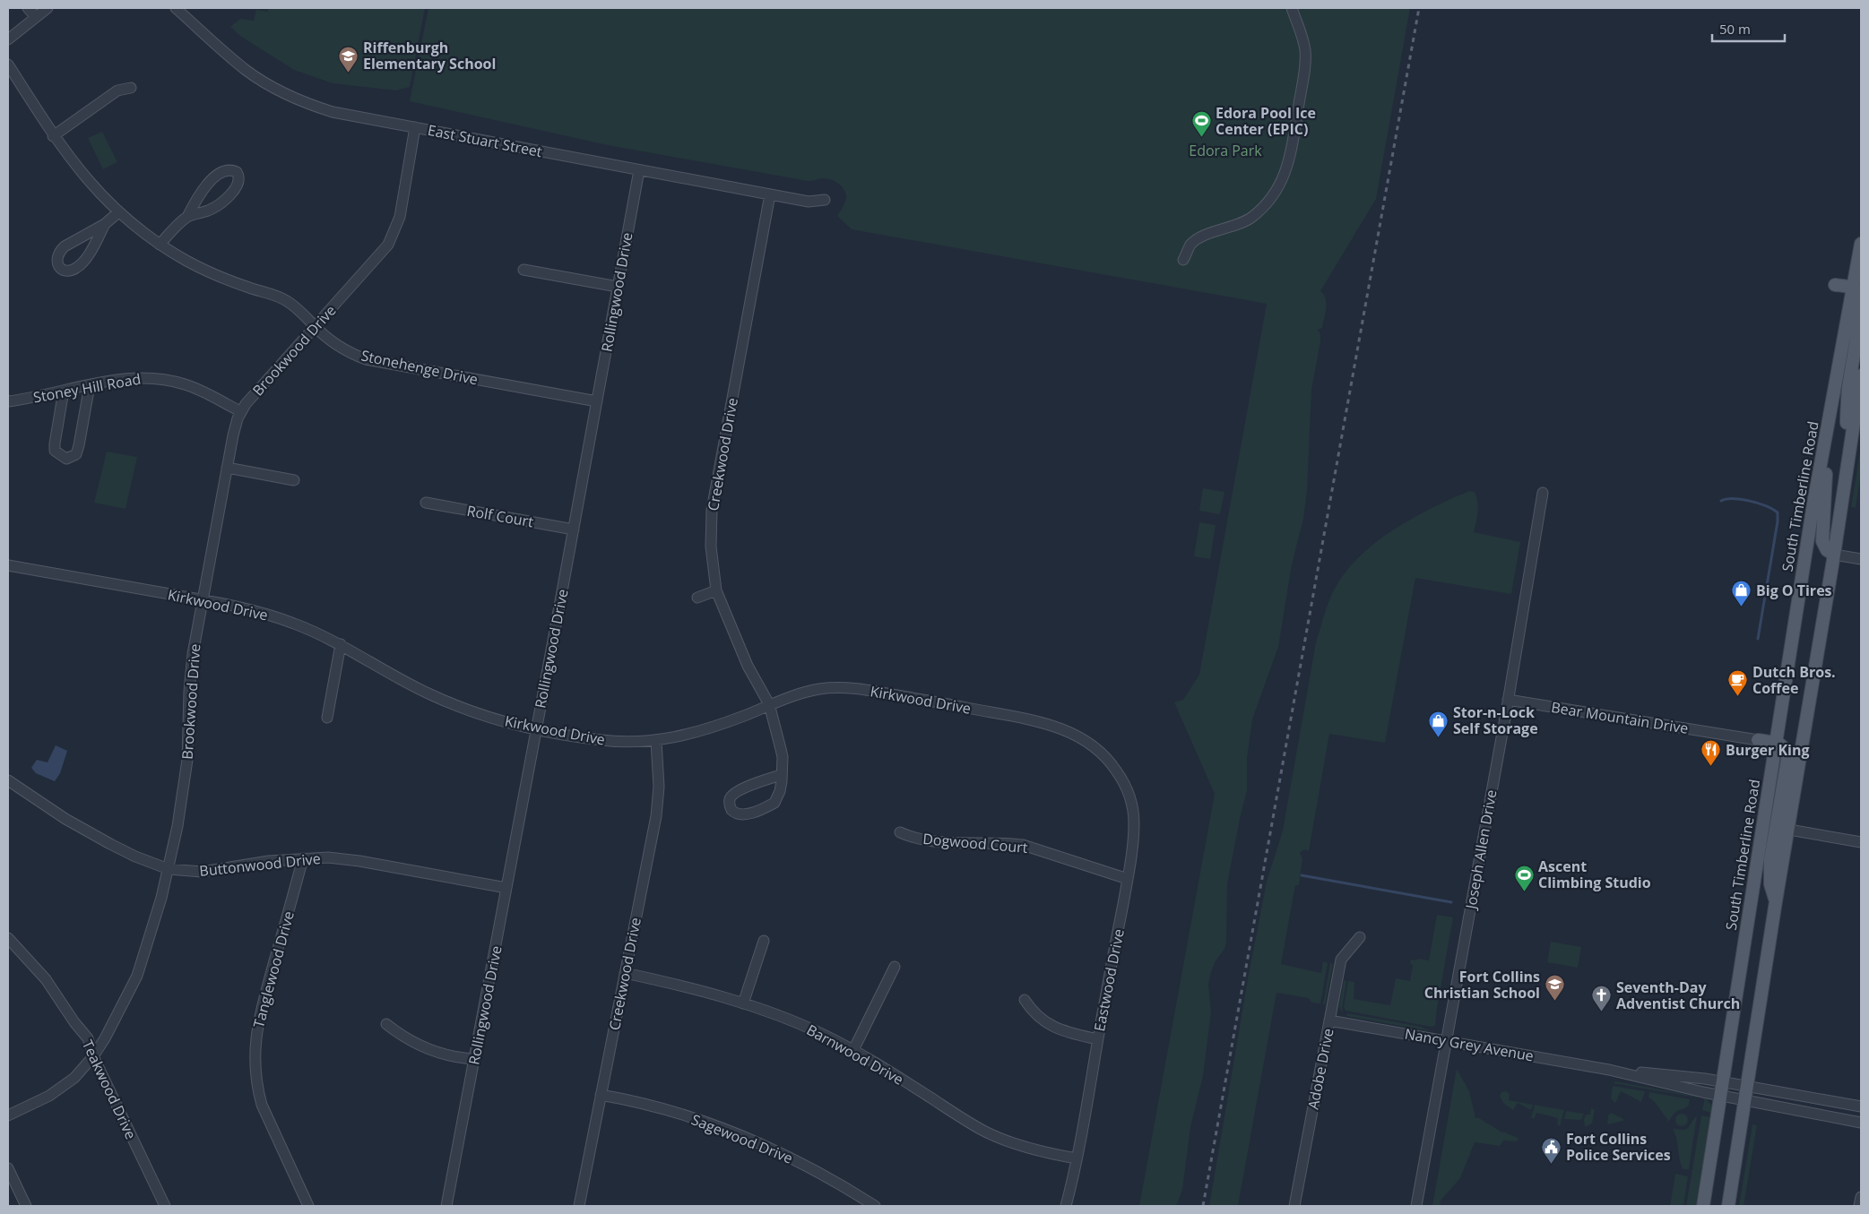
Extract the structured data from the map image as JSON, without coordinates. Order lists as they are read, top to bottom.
{
  "streets": {
    "main road": ["South Timberline Road"],
    "street": [
      "East Stuart Street",
      "Rollingwood Drive",
      "Brookwood Drive",
      "Stonehenge Drive",
      "Stoney Hill Road",
      "Creekwood Drive",
      "Rolf Court",
      "Kirkwood Drive",
      "Bear Mountain Drive",
      "Dogwood Court",
      "Joseph Allen Drive",
      "Buttonwood Drive",
      "Tanglewood Drive",
      "Eastwood Drive",
      "Nancy Grey Avenue",
      "Barnwood Drive",
      "Adobe Drive",
      "Teakwood Drive",
      "Sagewood Drive"
    ]
  },
  "crossings": [
    ["East Stuart Street", "Rollingwood Drive"],
    ["East Stuart Street", "Brookwood Drive"],
    ["East Stuart Street", "Creekwood Drive"],
    ["Rollingwood Drive", "Stonehenge Drive"],
    ["Rollingwood Drive", "Rolf Court"],
    ["Rollingwood Drive", "Kirkwood Drive"],
    ["Rollingwood Drive", "Buttonwood Drive"],
    ["Brookwood Drive", "Stonehenge Drive"],
    ["Brookwood Drive", "Stoney Hill Road"],
    ["Brookwood Drive", "Kirkwood Drive"],
    ["Brookwood Drive", "Buttonwood Drive"],
    ["Brookwood Drive", "Teakwood Drive"],
    ["Creekwood Drive", "Kirkwood Drive"],
    ["Creekwood Drive", "Barnwood Drive"],
    ["Creekwood Drive", "Sagewood Drive"],
    ["South Timberline Road", "Nancy Grey Avenue"],
    ["Kirkwood Drive", "Eastwood Drive"],
    ["Bear Mountain Drive", "Joseph Allen Drive"],
    ["Dogwood Court", "Eastwood Drive"],
    ["Joseph Allen Drive", "Nancy Grey Avenue"],
    ["Buttonwood Drive", "Tanglewood Drive"],
    ["Eastwood Drive", "Barnwood Drive"],
    ["Nancy Grey Avenue", "Adobe Drive"]
  ],
  "parks": ["Edora Park"],
  "places": {
    "school or university": ["Riffenburgh Elementary School", "Fort Collins Christian School"],
    "sports": ["Edora Pool Ice Center (EPIC)", "Ascent Climbing Studio"],
    "shop": ["Big O Tires", "Stor-n-Lock Self Storage"],
    "cafe": ["Dutch Bros. Coffee"],
    "restaurant": ["Burger King"],
    "church": ["Seventh-Day Adventist Church"],
    "public building": ["Fort Collins Police Services"]
  },
  "scale_bar": "50 m"
}
